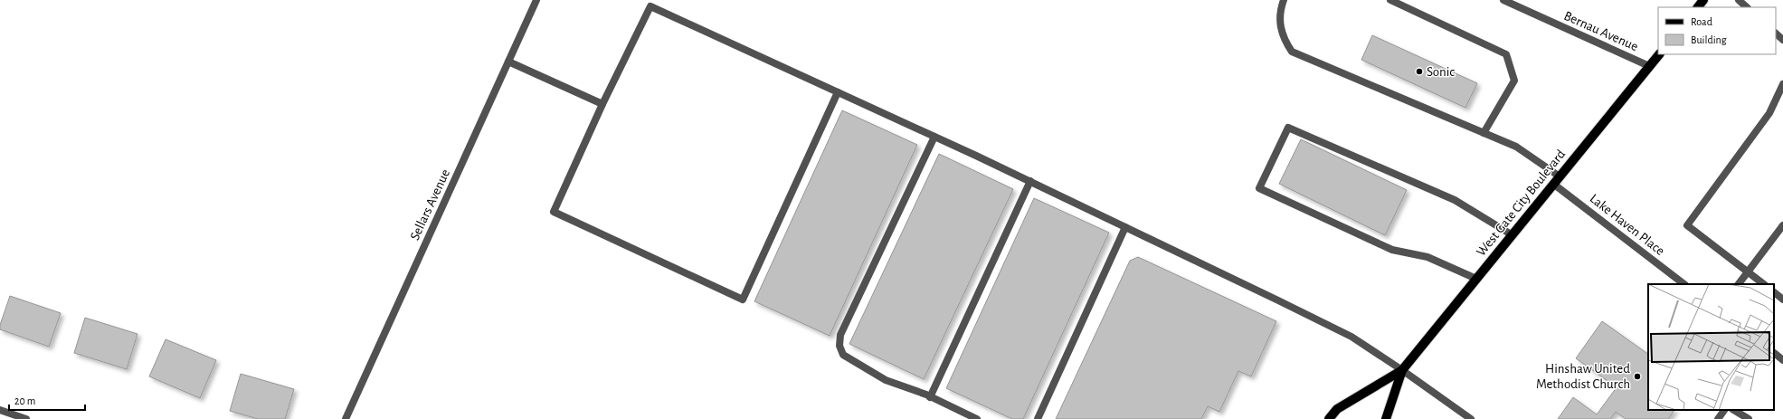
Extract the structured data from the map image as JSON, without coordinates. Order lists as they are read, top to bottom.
{
  "streets": {
    "main road": ["West Gate City Boulevard"],
    "street": ["Bernau Avenue", "Sellars Avenue", "Lake Haven Place"]
  },
  "crossings": [
    ["Bernau Avenue", "West Gate City Boulevard"],
    ["West Gate City Boulevard", "Lake Haven Place"]
  ],
  "places": ["Sonic", "Hinshaw United Methodist Church"],
  "legend": ["Road", "Building"],
  "scale_bar": "20 m"
}
